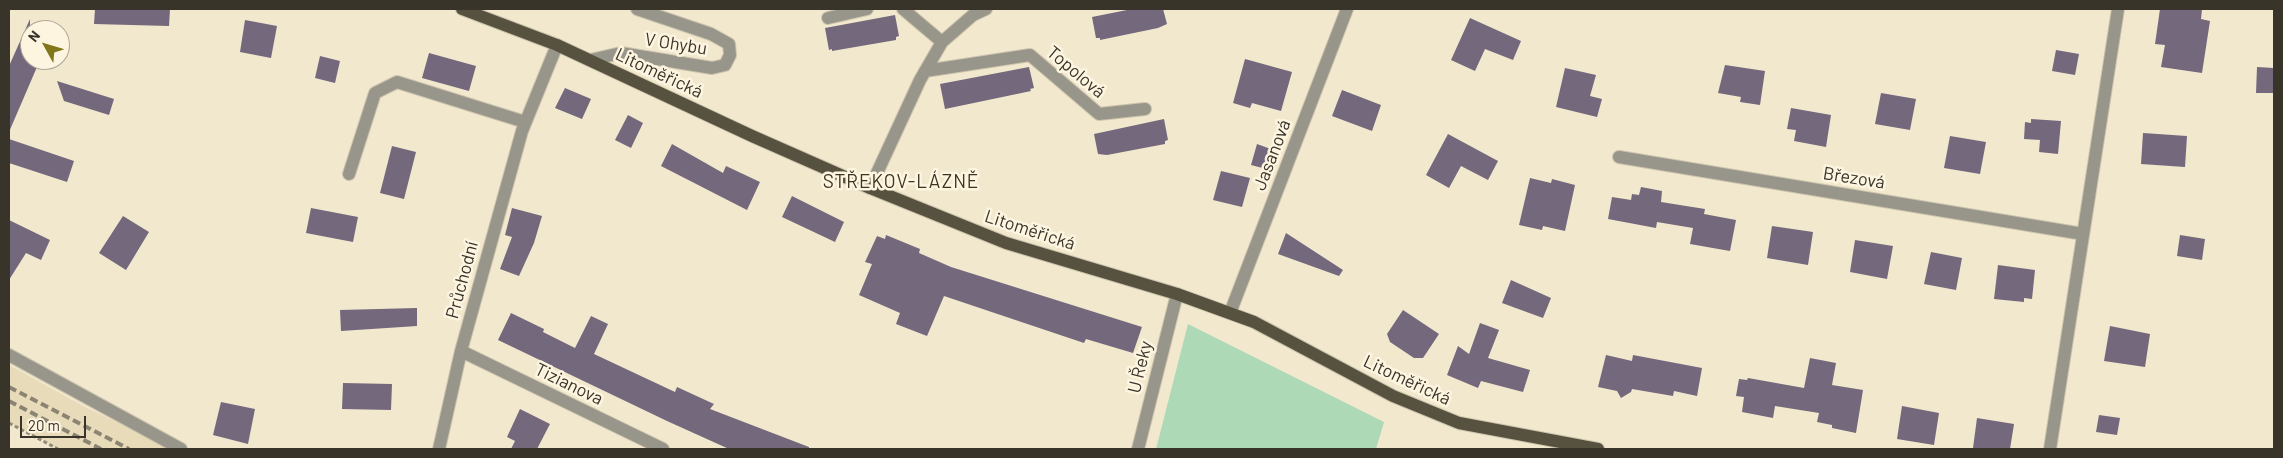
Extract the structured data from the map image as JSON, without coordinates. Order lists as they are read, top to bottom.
{
  "streets": {
    "main road": ["Litoměřická"],
    "street": [
      "V Ohybu",
      "Topolová",
      "Jasanová",
      "Březová",
      "Průchodní",
      "U Řeky",
      "Tizianova"
    ]
  },
  "crossings": [
    ["V Ohybu", "Litoměřická"],
    ["Litoměřická", "Jasanová"],
    ["Litoměřická", "Průchodní"],
    ["Litoměřická", "U Řeky"],
    ["Průchodní", "Tizianova"]
  ],
  "districts": ["STŘEKOV-LÁZNĚ"],
  "scale_bar": "20 m",
  "north": "top left"
}
